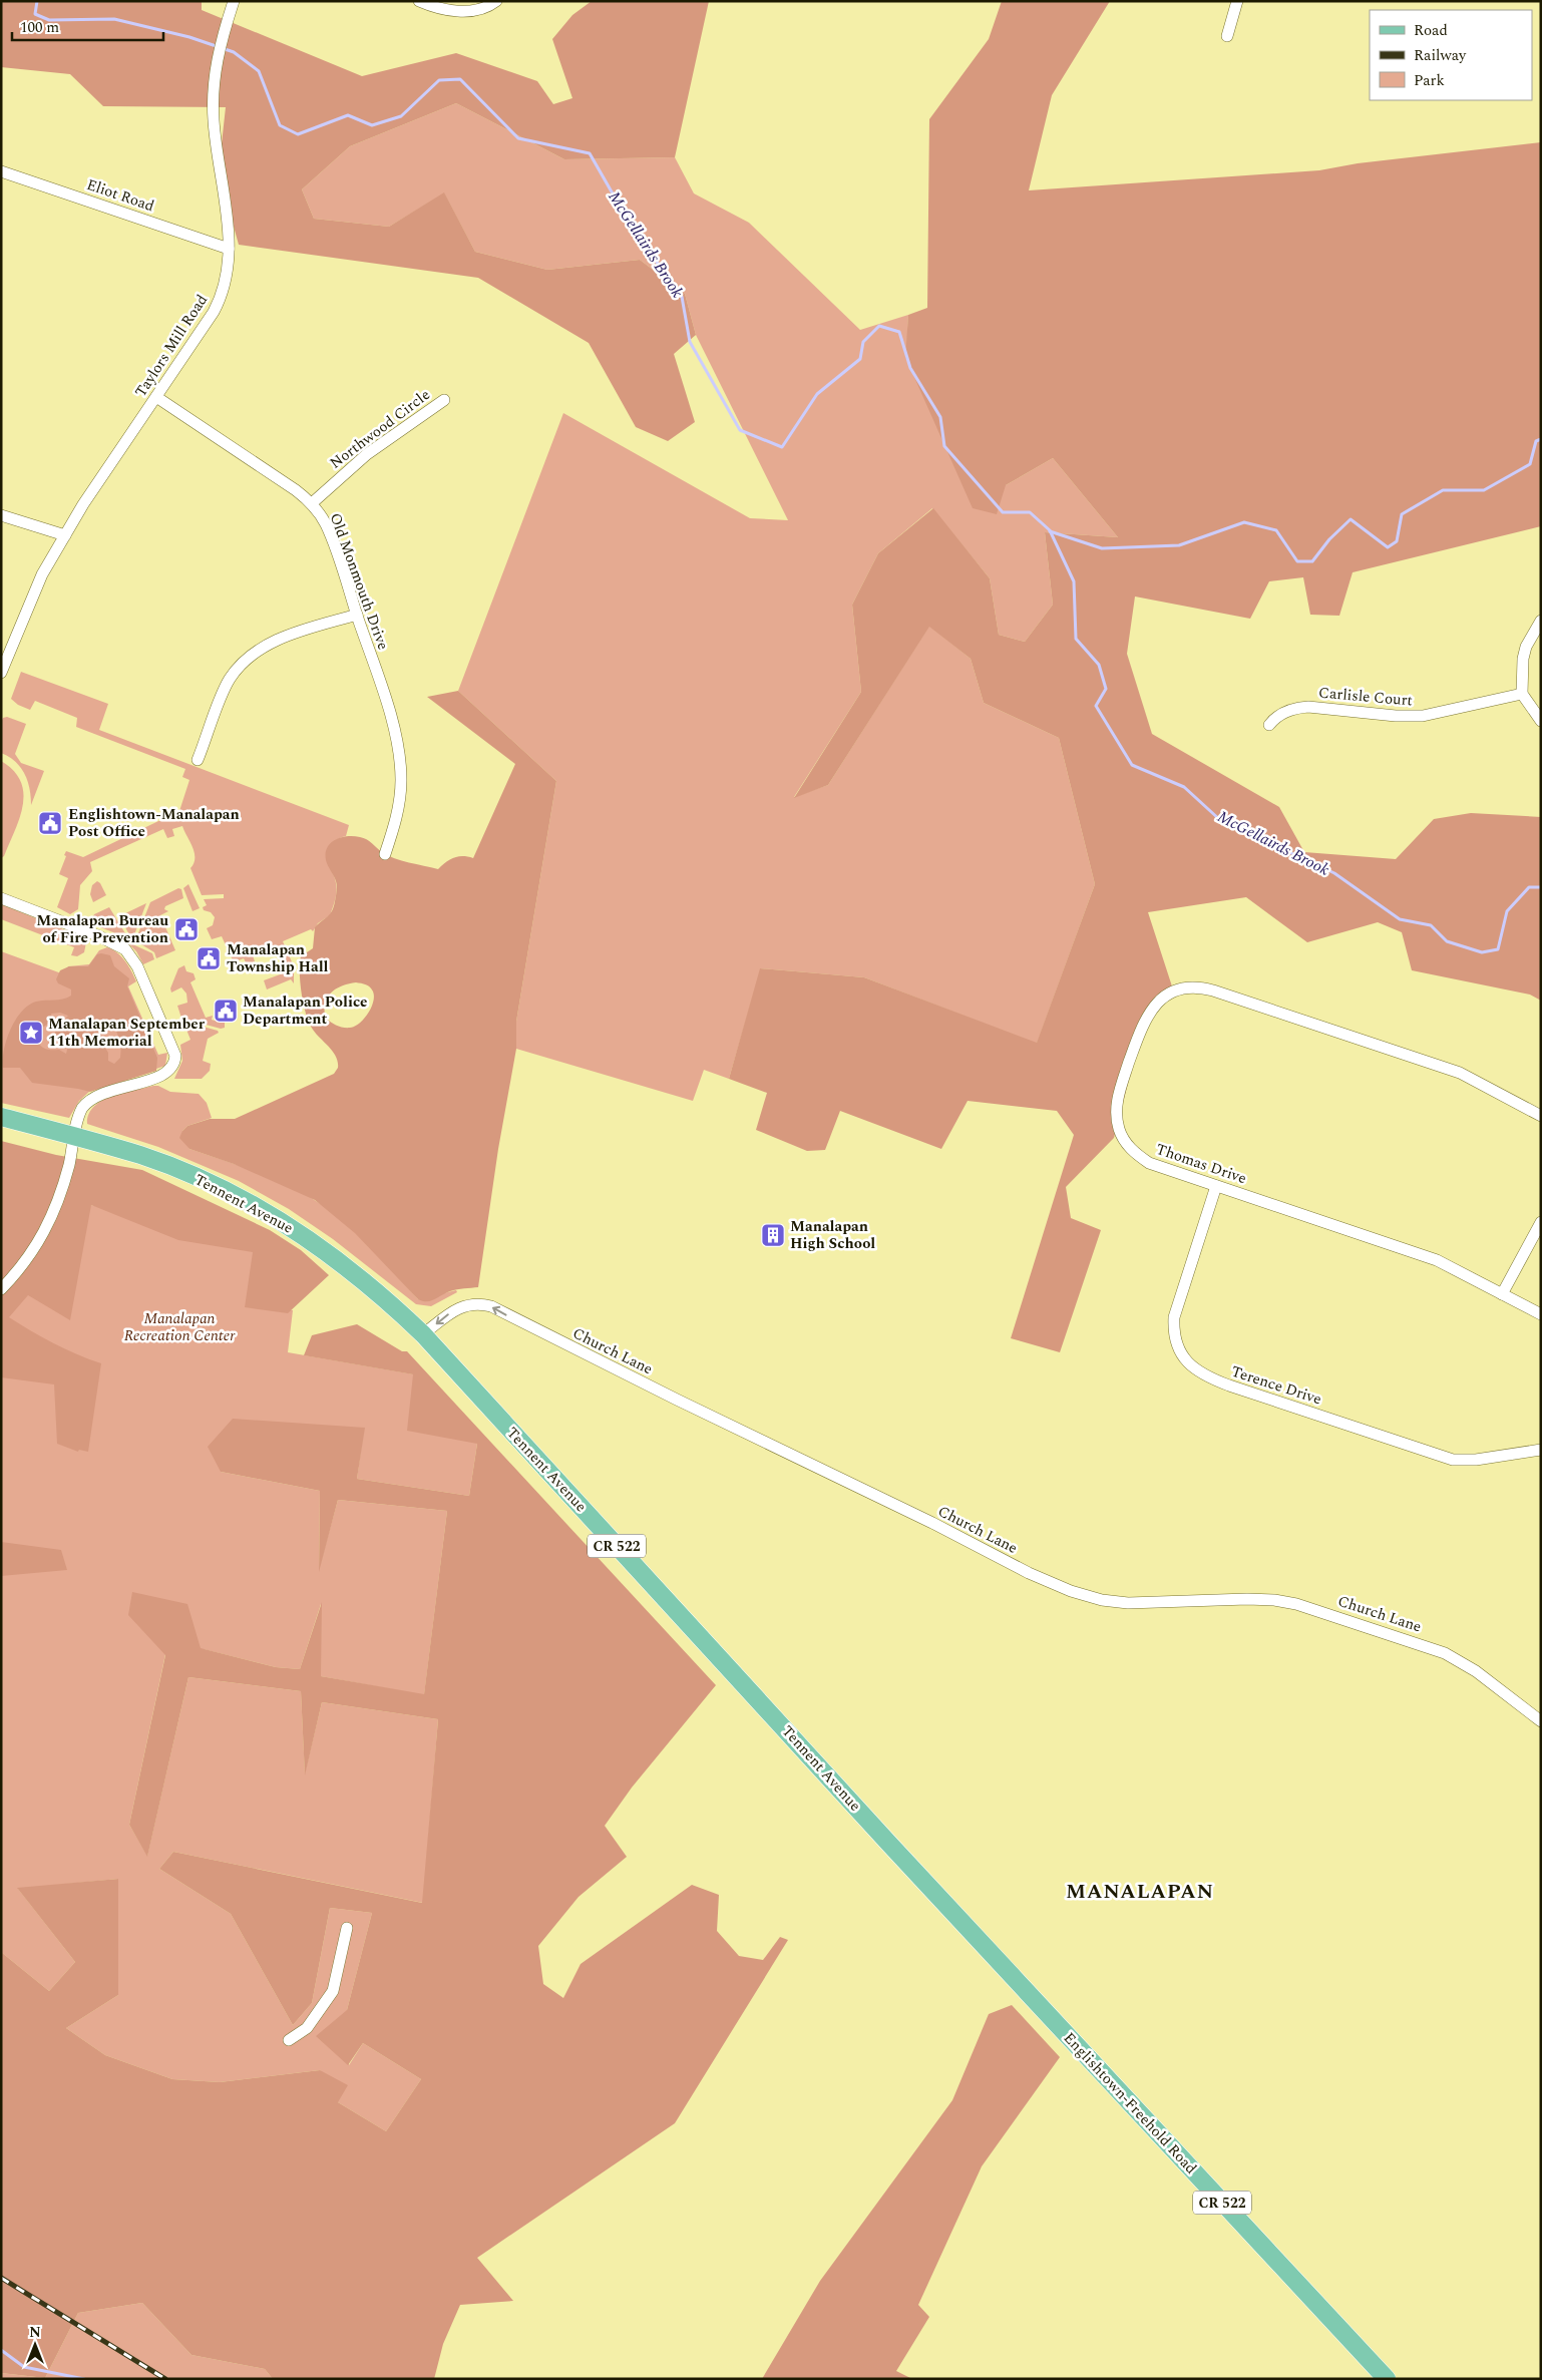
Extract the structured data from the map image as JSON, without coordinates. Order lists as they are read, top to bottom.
{
  "streets": {
    "main road": ["Tennent Avenue", "CR 522", "Englishtown-Freehold Road"],
    "street": [
      "Eliot Road",
      "Taylors Mill Road",
      "Northwood Circle",
      "Old Monmouth Drive",
      "Carlisle Court",
      "Thomas Drive",
      "Church Lane",
      "Terence Drive"
    ]
  },
  "crossings": [
    ["Eliot Road", "Taylors Mill Road"],
    ["Taylors Mill Road", "Old Monmouth Drive"],
    ["Northwood Circle", "Old Monmouth Drive"],
    ["Thomas Drive", "Terence Drive"],
    ["Tennent Avenue", "Church Lane"],
    ["Tennent Avenue", "Englishtown-Freehold Road"]
  ],
  "one_way": ["Church Lane"],
  "districts": ["MANALAPAN"],
  "water": ["McGellairds Brook"],
  "parks": ["Manalapan Recreation Center"],
  "places": {
    "public building": [
      "Englishtown-Manalapan Post Office",
      "Manalapan Bureau of Fire Prevention",
      "Manalapan Township Hall",
      "Manalapan Police Department"
    ],
    "place": ["Manalapan September 11th Memorial"],
    "building": ["Manalapan High School"]
  },
  "legend": ["Road", "Railway", "Park"],
  "scale_bar": "100 m",
  "north": "top"
}
